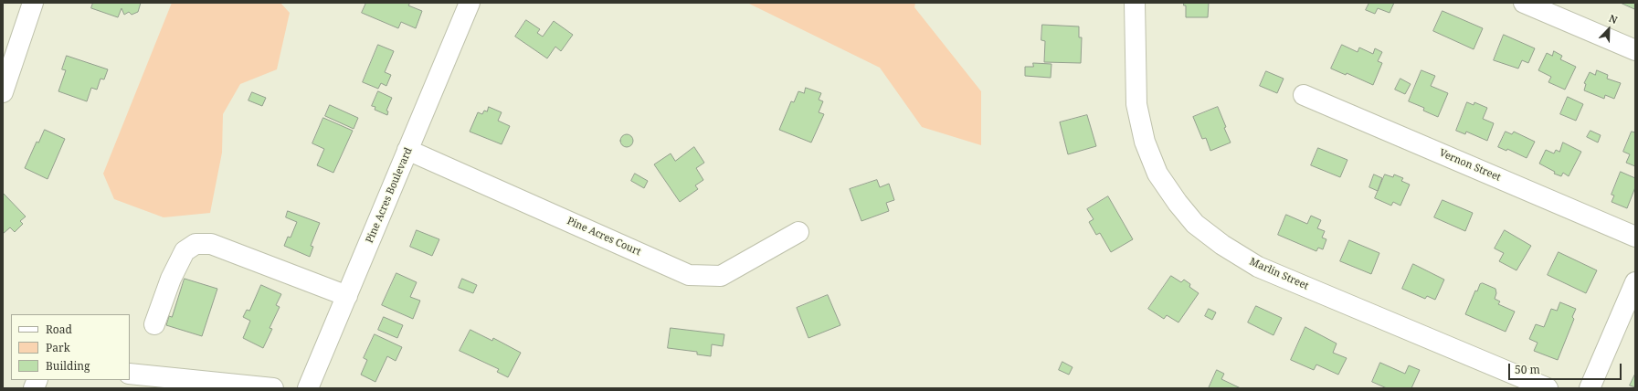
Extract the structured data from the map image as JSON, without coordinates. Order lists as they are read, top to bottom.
{
  "streets": {
    "street": [
      "Vernon Street",
      "Pine Acres Boulevard",
      "Pine Acres Court",
      "Marlin Street"
    ]
  },
  "crossings": [
    ["Pine Acres Boulevard", "Pine Acres Court"]
  ],
  "legend": ["Road", "Park", "Building"],
  "scale_bar": "50 m",
  "north": "top right"
}
